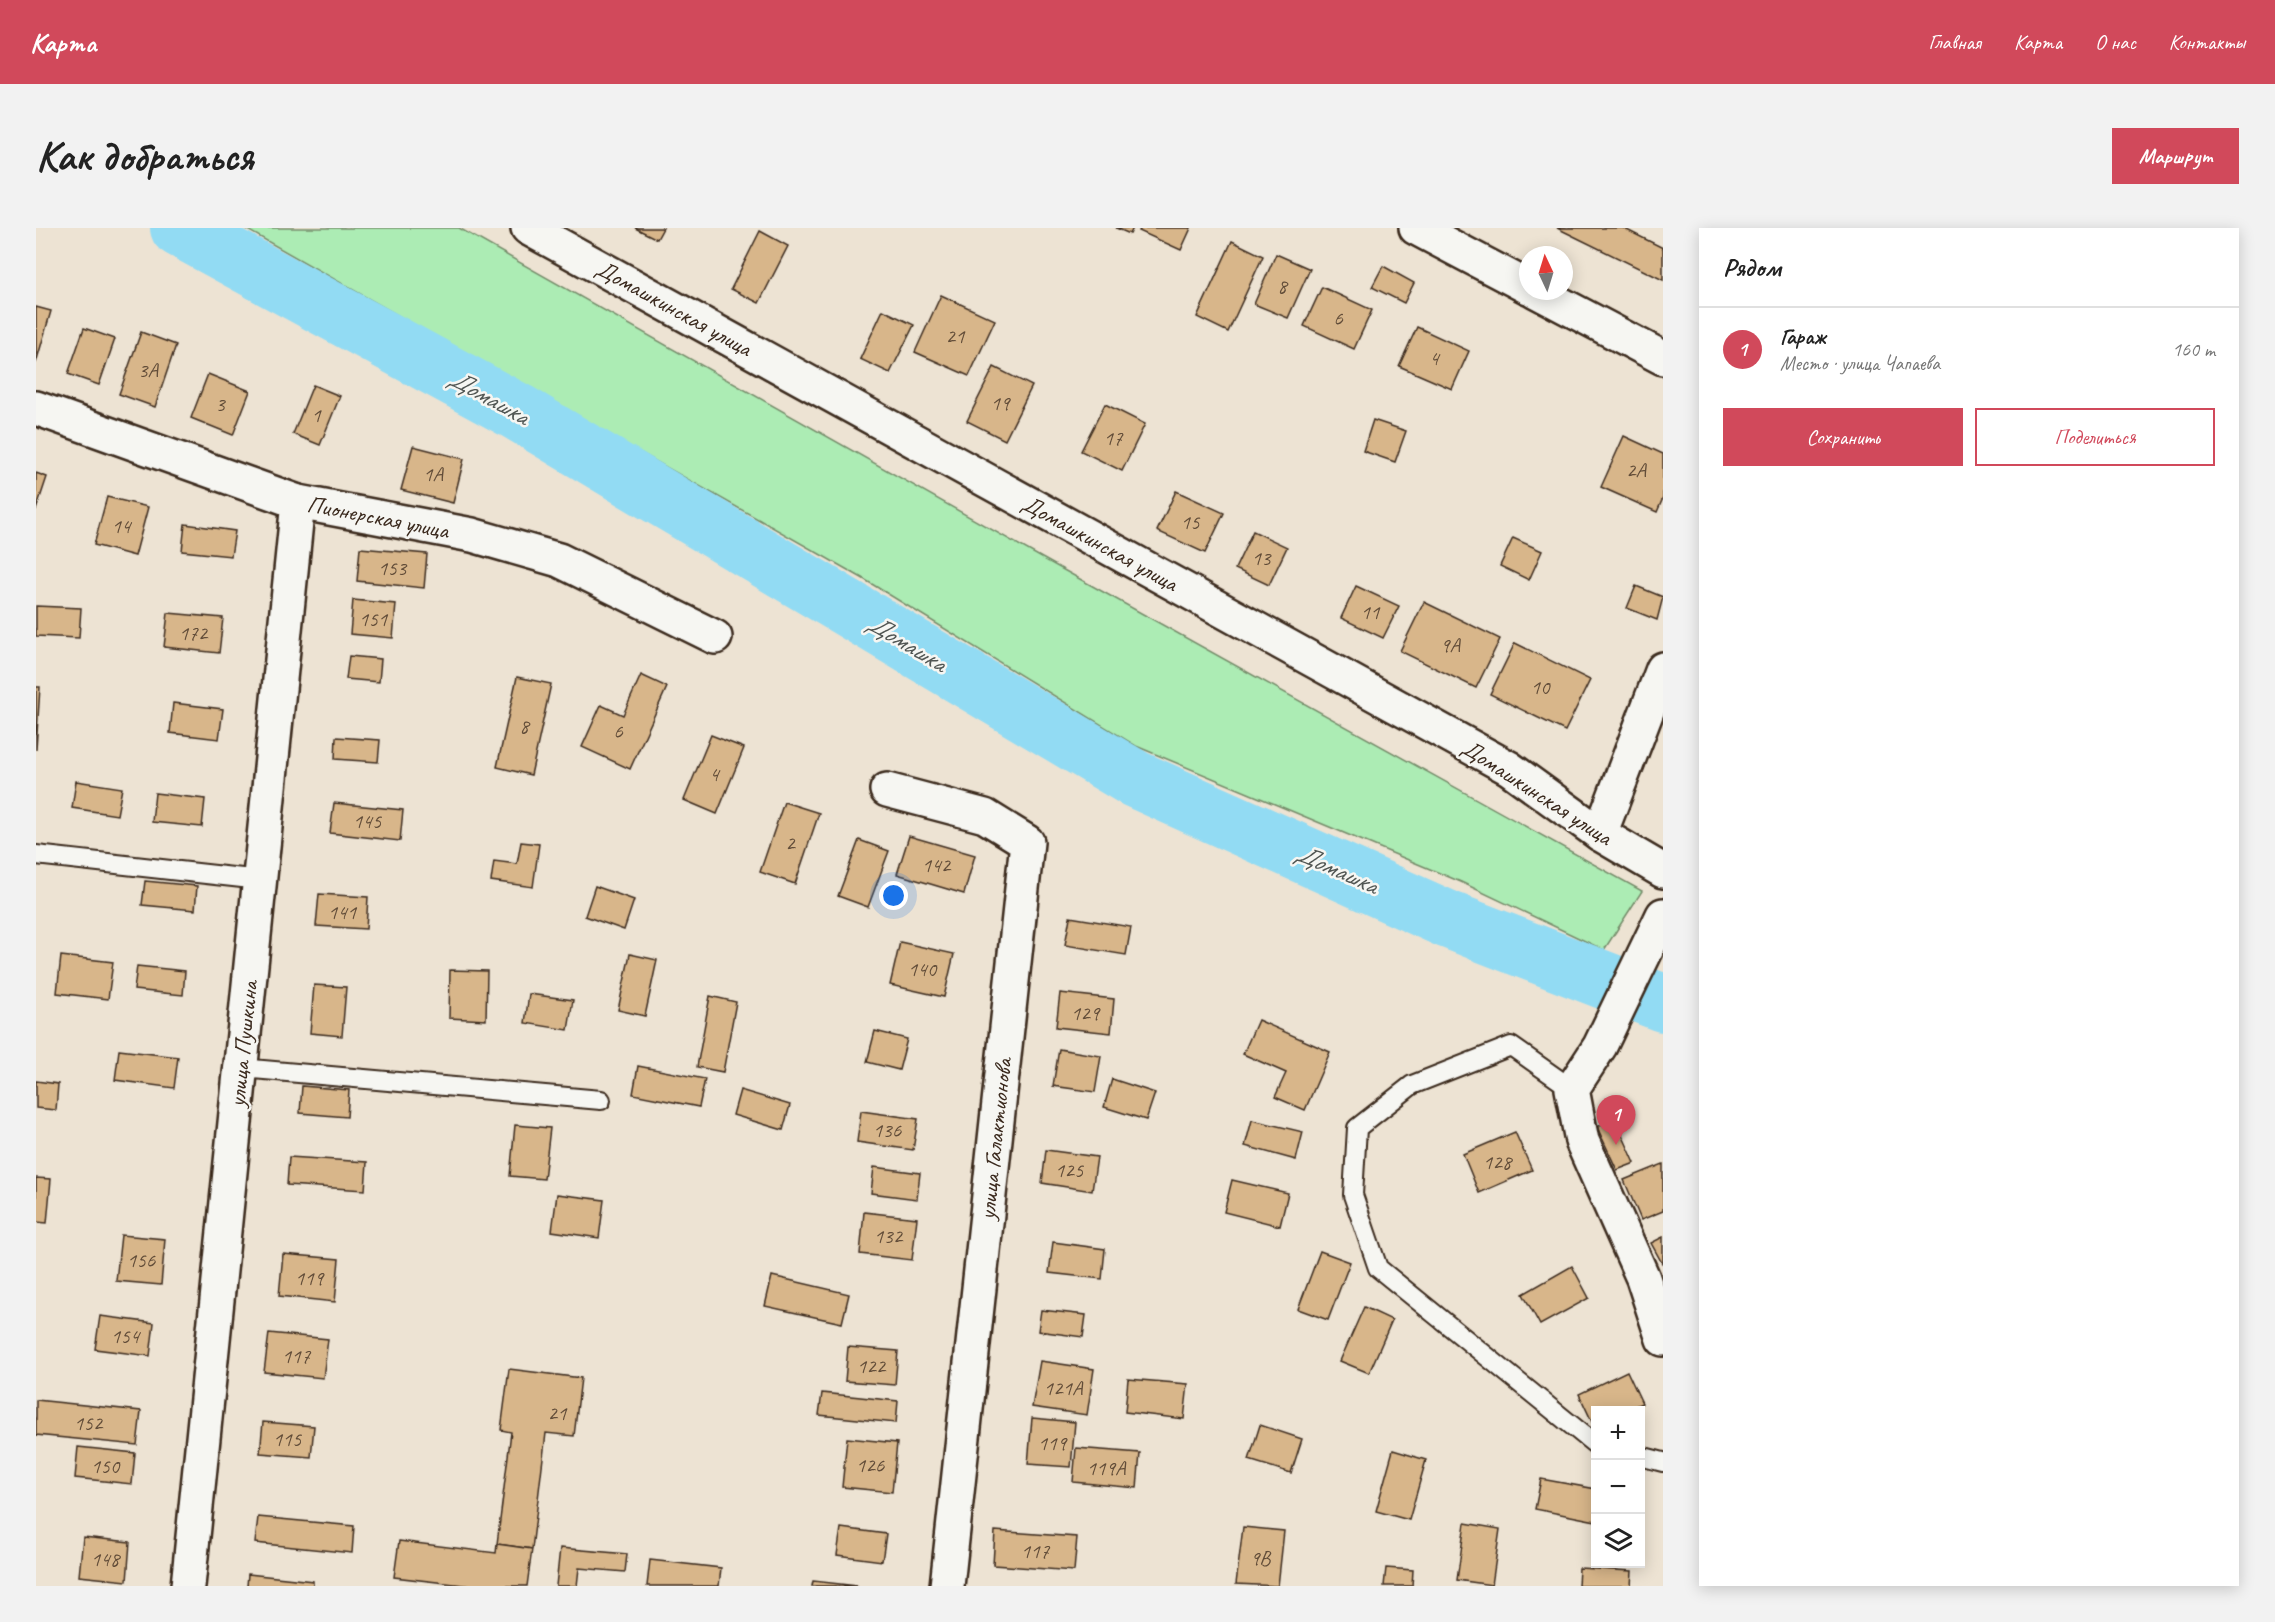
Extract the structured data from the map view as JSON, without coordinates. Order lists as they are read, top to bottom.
{
  "streets": {
    "street": [
      "Домашкинская улица",
      "Пионерская улица",
      "улица Пушкина",
      "улица Галактионова"
    ]
  },
  "crossings": [
    ["Пионерская улица", "улица Пушкина"]
  ],
  "water": ["Домашка"],
  "house_numbers": [
    "8",
    "6",
    "21",
    "4",
    "3А",
    "19",
    "3",
    "1",
    "17",
    "2А",
    "1А",
    "15",
    "14",
    "13",
    "153",
    "11",
    "151",
    "172",
    "9А",
    "10",
    "8",
    "6",
    "4",
    "145",
    "2",
    "142",
    "141",
    "140",
    "129",
    "136",
    "128",
    "125",
    "132",
    "156",
    "119",
    "154",
    "117",
    "122",
    "121А",
    "21",
    "152",
    "115",
    "119",
    "126",
    "150",
    "119А",
    "117",
    "9В",
    "148"
  ],
  "north": "top",
  "page": {
    "header": "Карта",
    "nav": [
      "Главная",
      "Карта",
      "О нас",
      "Контакты"
    ],
    "buttons": [
      "Маршрут",
      ["Сохранить", "Поделиться"]
    ],
    "title": "Как добраться",
    "heading": "Рядом",
    "list": [
      {
        "mark": "1",
        "name": "Гараж",
        "note": "Место · улица Чапаева",
        "value": "160 m"
      }
    ],
    "pins": "1",
    "map_buttons": ["+", "−"]
  }
}
